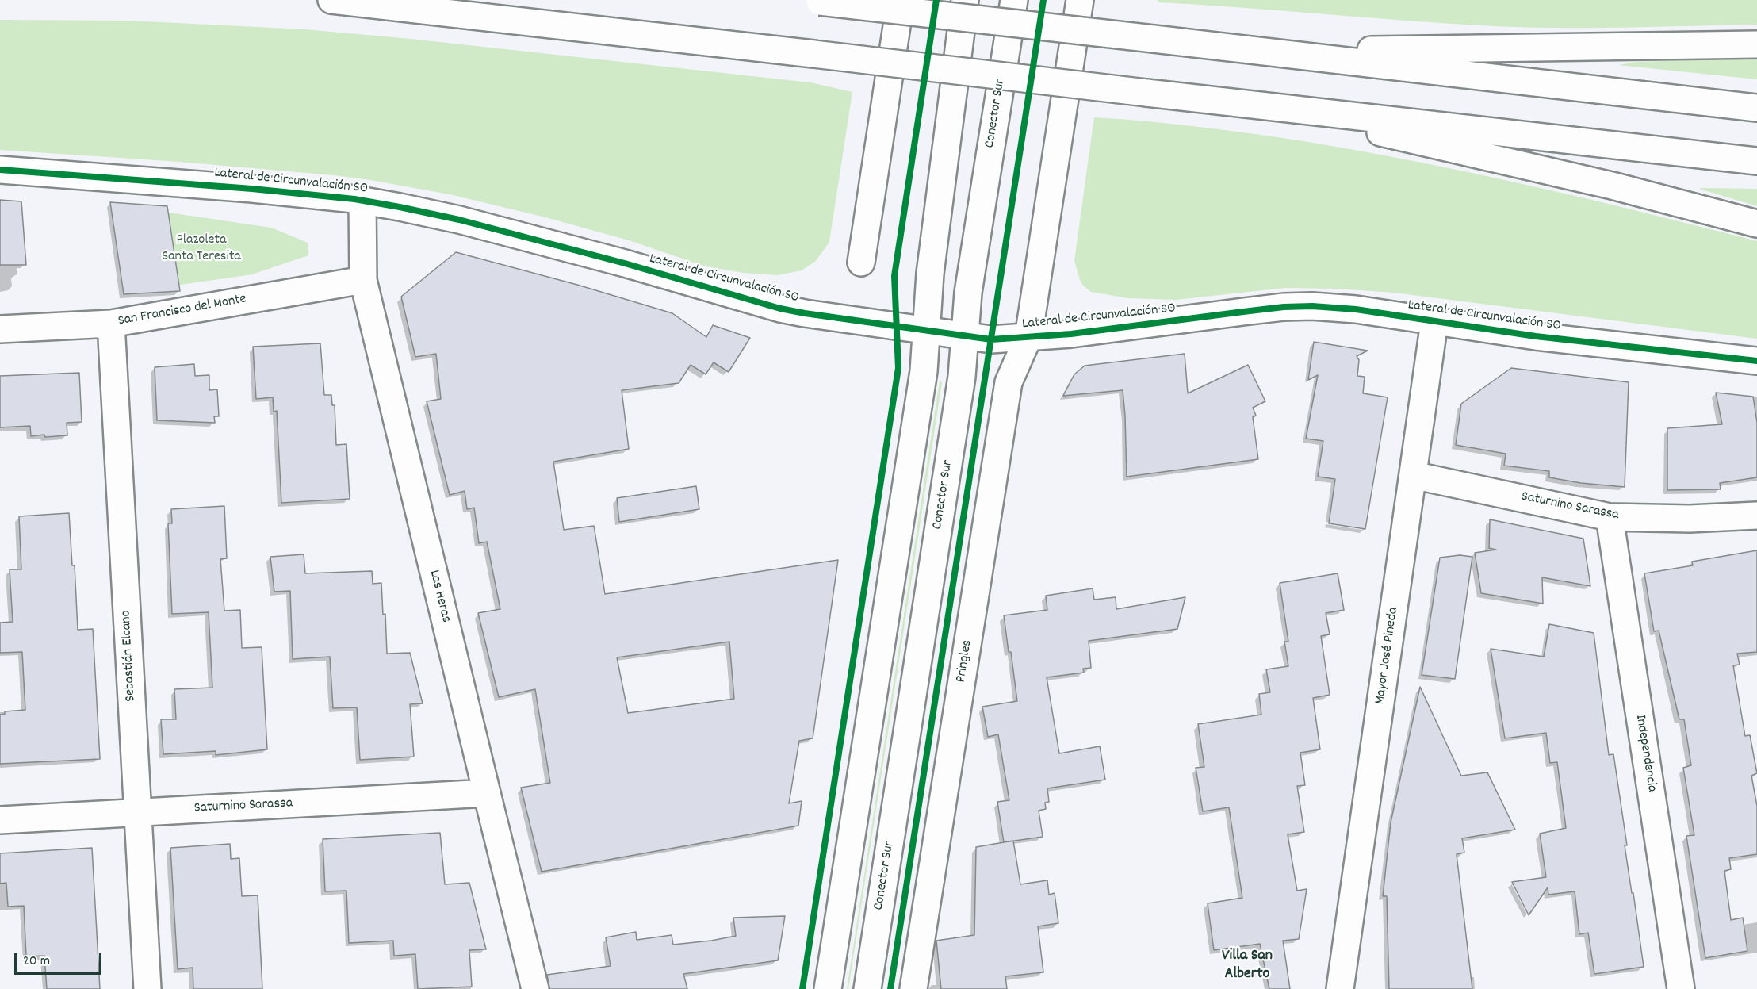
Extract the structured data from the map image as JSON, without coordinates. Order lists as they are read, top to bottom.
{
  "streets": {
    "main road": [
      "Conector Sur",
      "Lateral de Circunvalación SO",
      "San Francisco del Monte",
      "Saturnino Sarassa",
      "Las Heras",
      "Sebastián Elcano",
      "Mayor José Pineda",
      "Pringles",
      "Independencia"
    ]
  },
  "crossings": [
    ["Conector Sur", "Lateral de Circunvalación SO"],
    ["Lateral de Circunvalación SO", "Las Heras"],
    ["Lateral de Circunvalación SO", "Mayor José Pineda"],
    ["Lateral de Circunvalación SO", "Pringles"],
    ["San Francisco del Monte", "Las Heras"],
    ["San Francisco del Monte", "Sebastián Elcano"],
    ["Saturnino Sarassa", "Las Heras"],
    ["Saturnino Sarassa", "Sebastián Elcano"],
    ["Saturnino Sarassa", "Mayor José Pineda"],
    ["Saturnino Sarassa", "Independencia"]
  ],
  "districts": ["Villa San Alberto"],
  "parks": ["Plazoleta Santa Teresita"],
  "scale_bar": "20 m"
}
